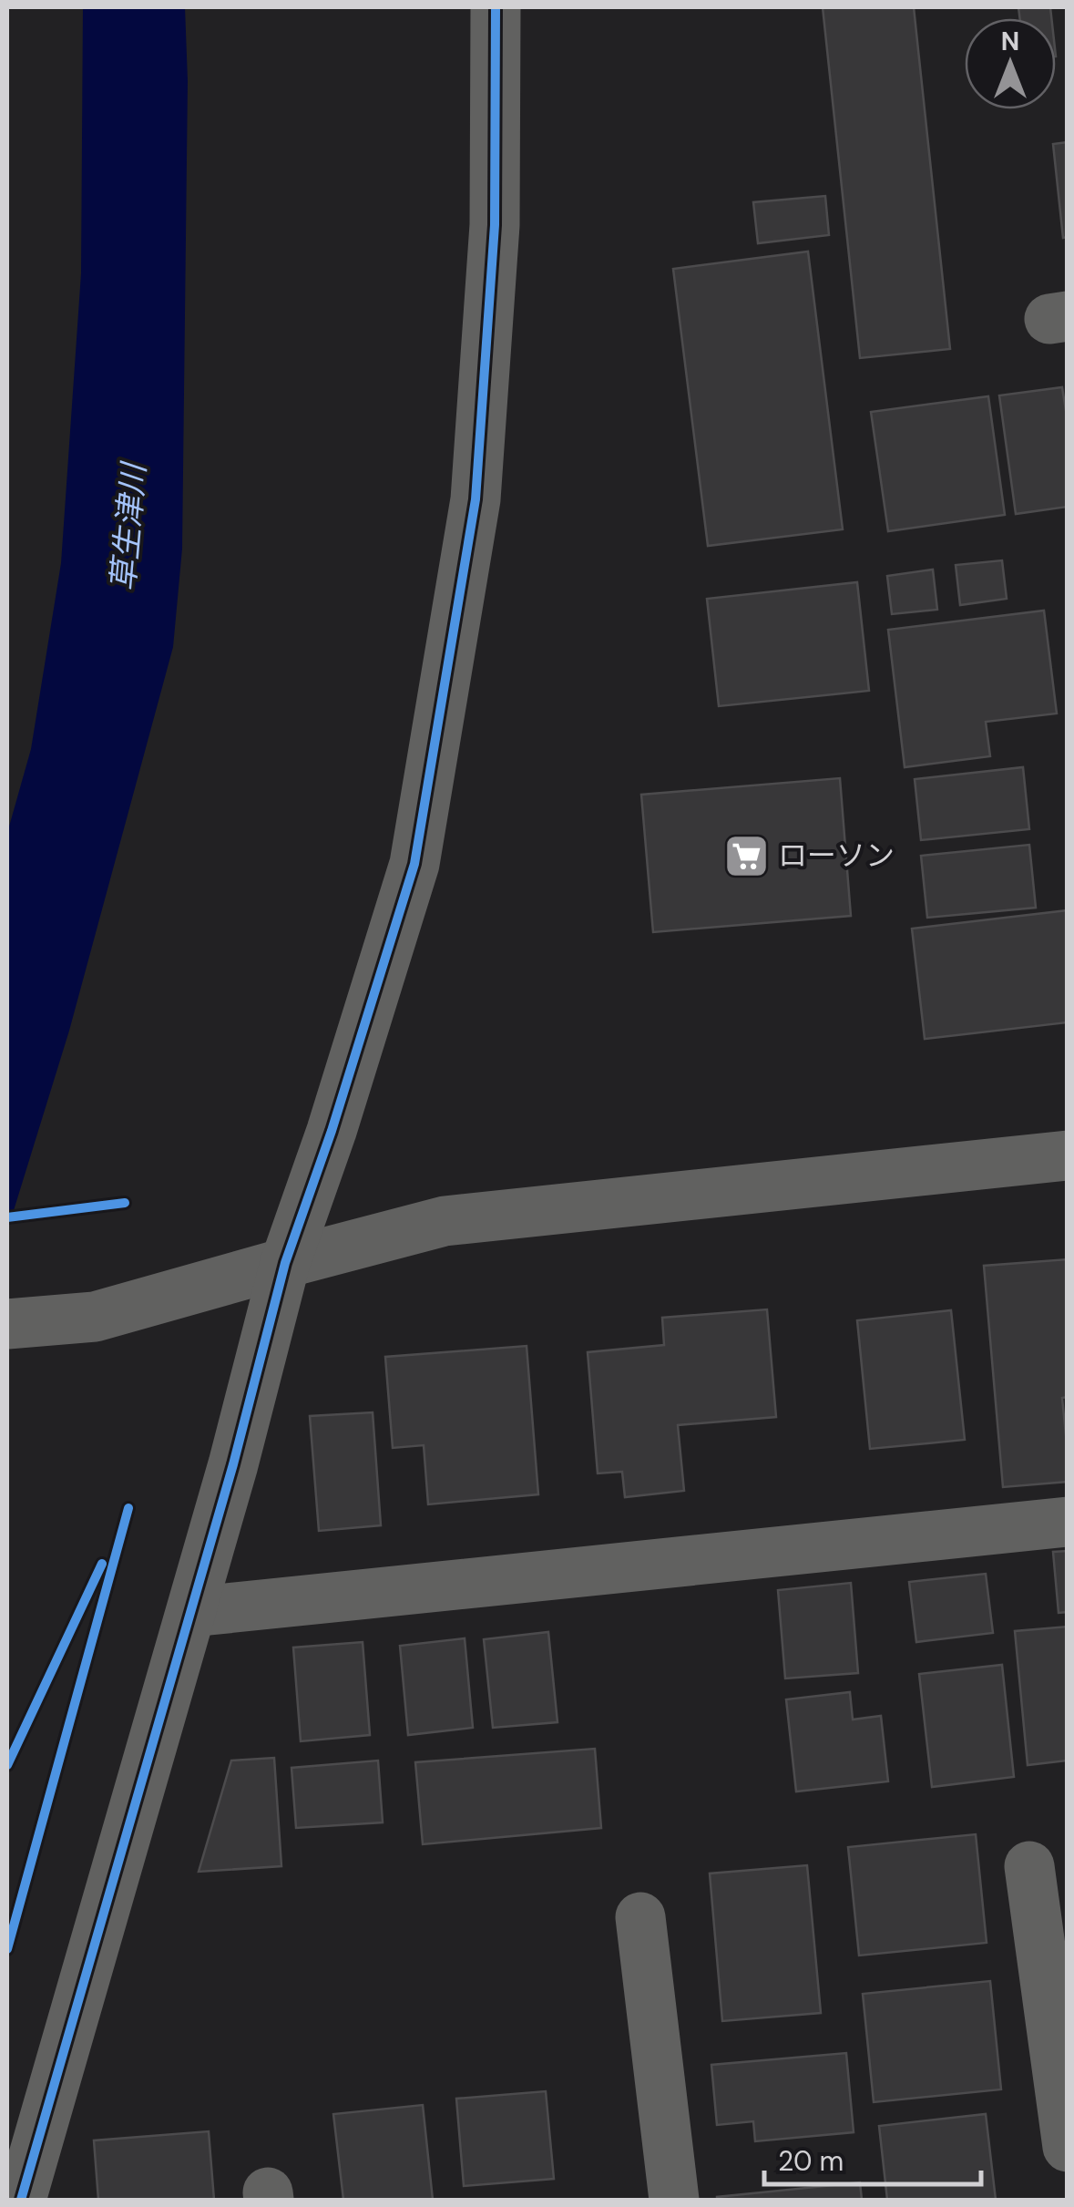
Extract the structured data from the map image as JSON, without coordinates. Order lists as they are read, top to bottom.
{
  "water": ["草生津川"],
  "places": {
    "supermarket": ["ローソン"]
  },
  "scale_bar": "20 m",
  "north": "top"
}
